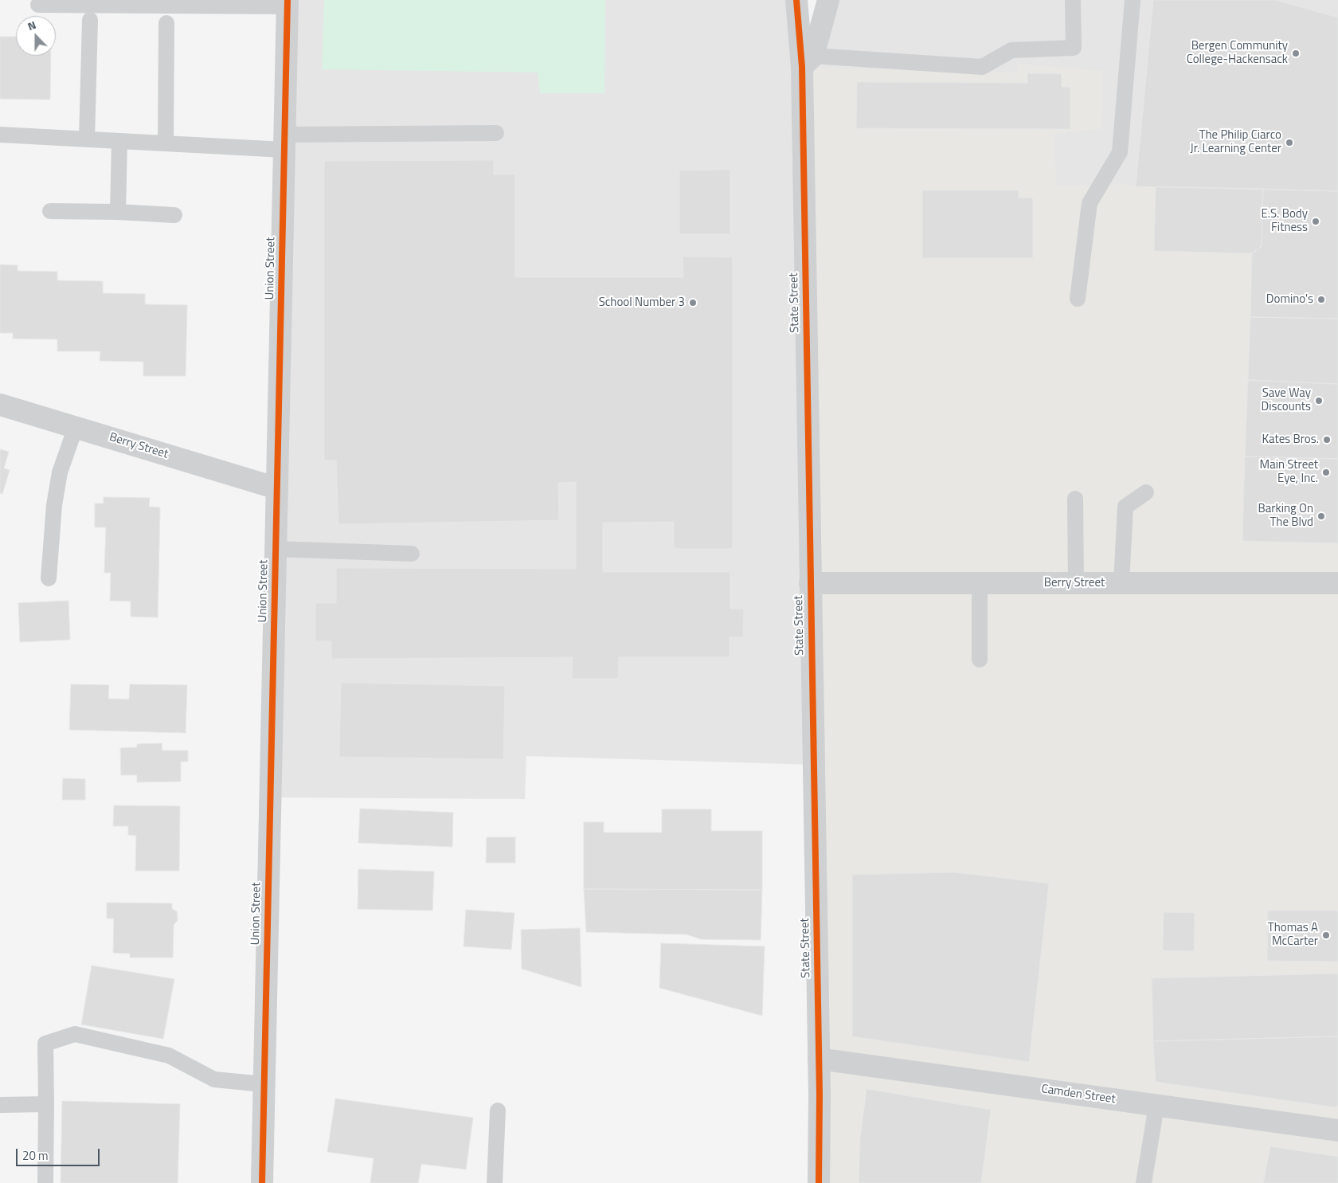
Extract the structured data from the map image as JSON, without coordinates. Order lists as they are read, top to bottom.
{
  "streets": {
    "street": [
      "Union Street",
      "State Street",
      "Berry Street",
      "Camden Street"
    ]
  },
  "crossings": [
    ["Union Street", "Berry Street"],
    ["State Street", "Berry Street"],
    ["State Street", "Camden Street"]
  ],
  "places": [
    "Bergen Community College-Hackensack",
    "The Philip Ciarco Jr. Learning Center",
    "E.S. Body Fitness",
    "Domino's",
    "School Number 3",
    "Save Way Discounts",
    "Kates Bros.",
    "Main Street Eye, Inc.",
    "Barking On The Blvd",
    "Thomas A McCarter"
  ],
  "scale_bar": "20 m",
  "north": "top"
}
